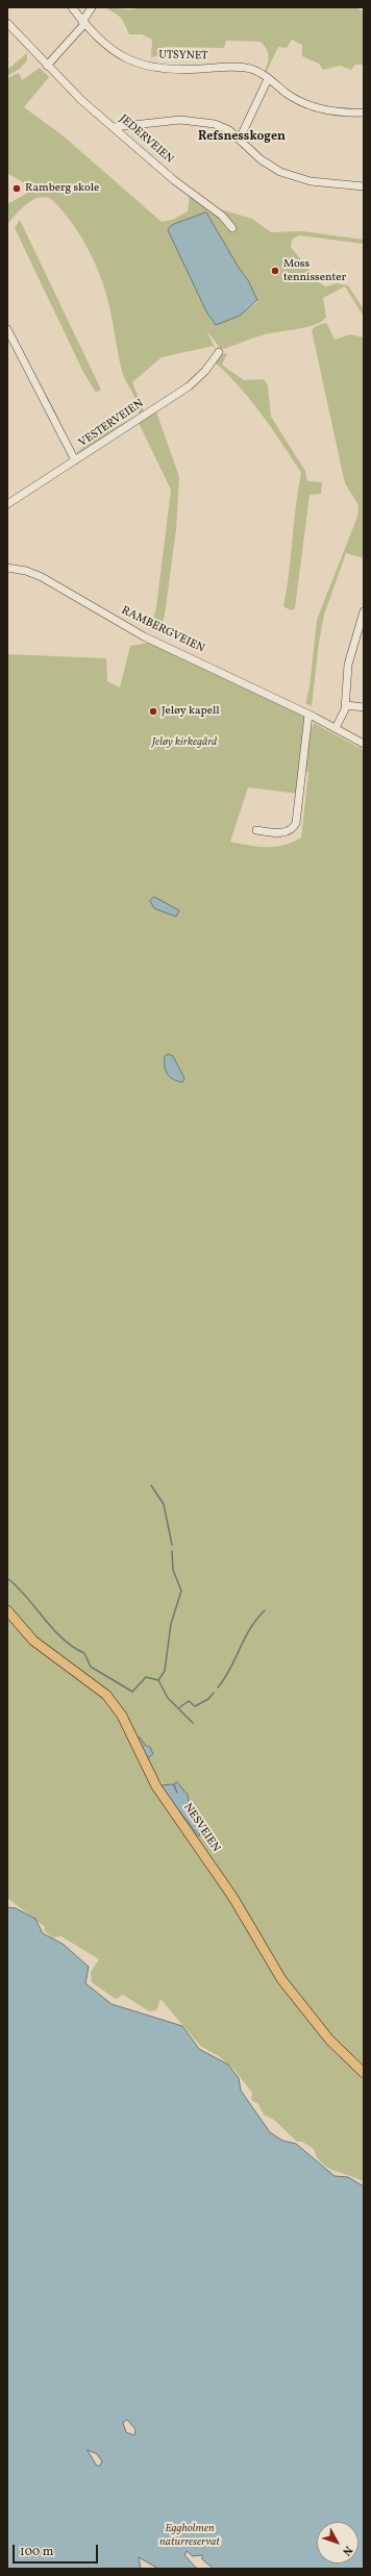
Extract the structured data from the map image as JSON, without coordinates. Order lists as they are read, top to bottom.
{
  "streets": {
    "main road": ["NESVEIEN"],
    "street": [
      "UTSYNET",
      "JEDERVEIEN",
      "VESTERVEIEN",
      "RAMBERGVEIEN"
    ]
  },
  "districts": ["Refsnesskogen"],
  "parks": ["Jeløy kirkegård", "Eggholmen naturreservat"],
  "places": ["Ramberg skole", "Moss tennissenter", "Jeløy kapell"],
  "scale_bar": "100 m",
  "north": "bottom right"
}
